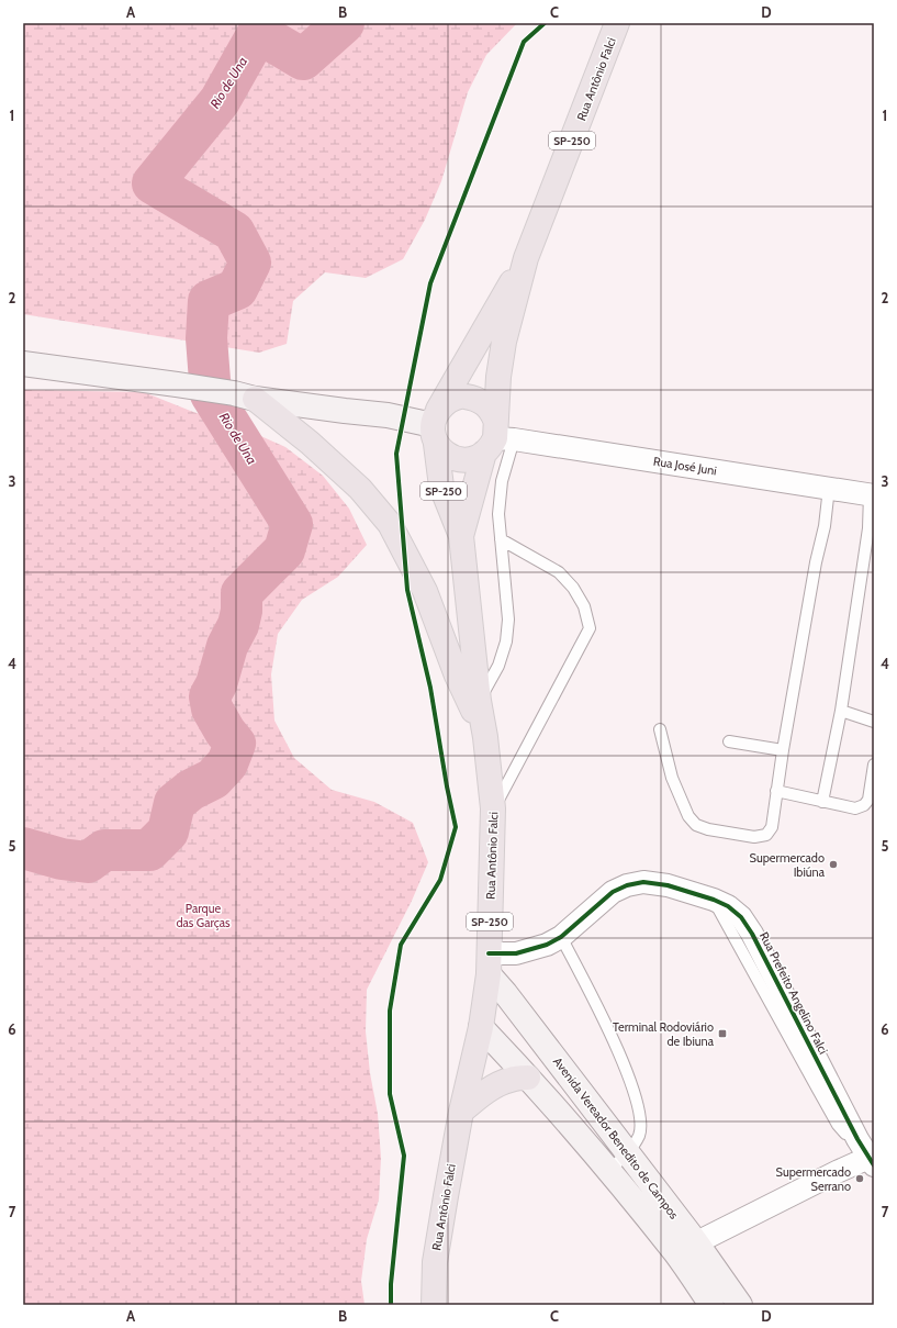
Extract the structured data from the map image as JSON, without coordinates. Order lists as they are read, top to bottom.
{
  "streets": {
    "main road": ["Rua Antônio Falci", "SP-250", "Avenida Vereador Benedito de Campos"],
    "street": ["Rua José Juni", "Rua Prefeito Angelino Falci"]
  },
  "crossings": [
    ["Rua Antônio Falci", "Rua José Juni"],
    ["Rua Antônio Falci", "Rua Prefeito Angelino Falci"],
    ["Rua Antônio Falci", "Avenida Vereador Benedito de Campos"],
    ["Rua Prefeito Angelino Falci", "Avenida Vereador Benedito de Campos"]
  ],
  "water": ["Rio de Una"],
  "parks": ["Parque das Garças"],
  "places": {
    "other": ["Supermercado Ibiúna", "Supermercado Serrano"],
    "transit": ["Terminal Rodoviário de Ibiuna"]
  },
  "grid": {
    "columns": [
      "A",
      "B",
      "C",
      "D"
    ],
    "rows": [
      "1",
      "2",
      "3",
      "4",
      "5",
      "6",
      "7"
    ]
  }
}
